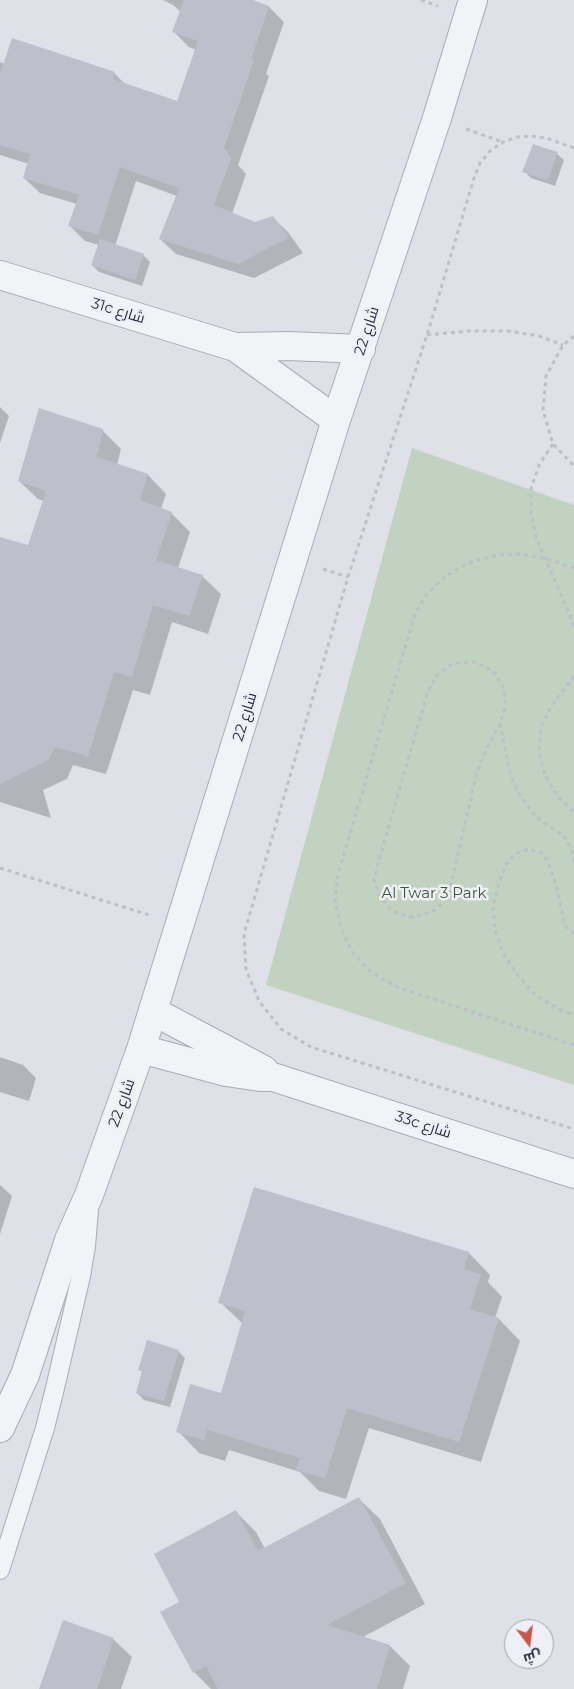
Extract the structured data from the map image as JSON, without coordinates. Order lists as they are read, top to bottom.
{
  "streets": {
    "street": ["31c شارع", "شارع 22", "33c شارع"]
  },
  "crossings": [
    ["31c شارع", "شارع 22"],
    ["شارع 22", "33c شارع"]
  ],
  "parks": ["Al Twar 3 Park"],
  "north": "bottom"
}
